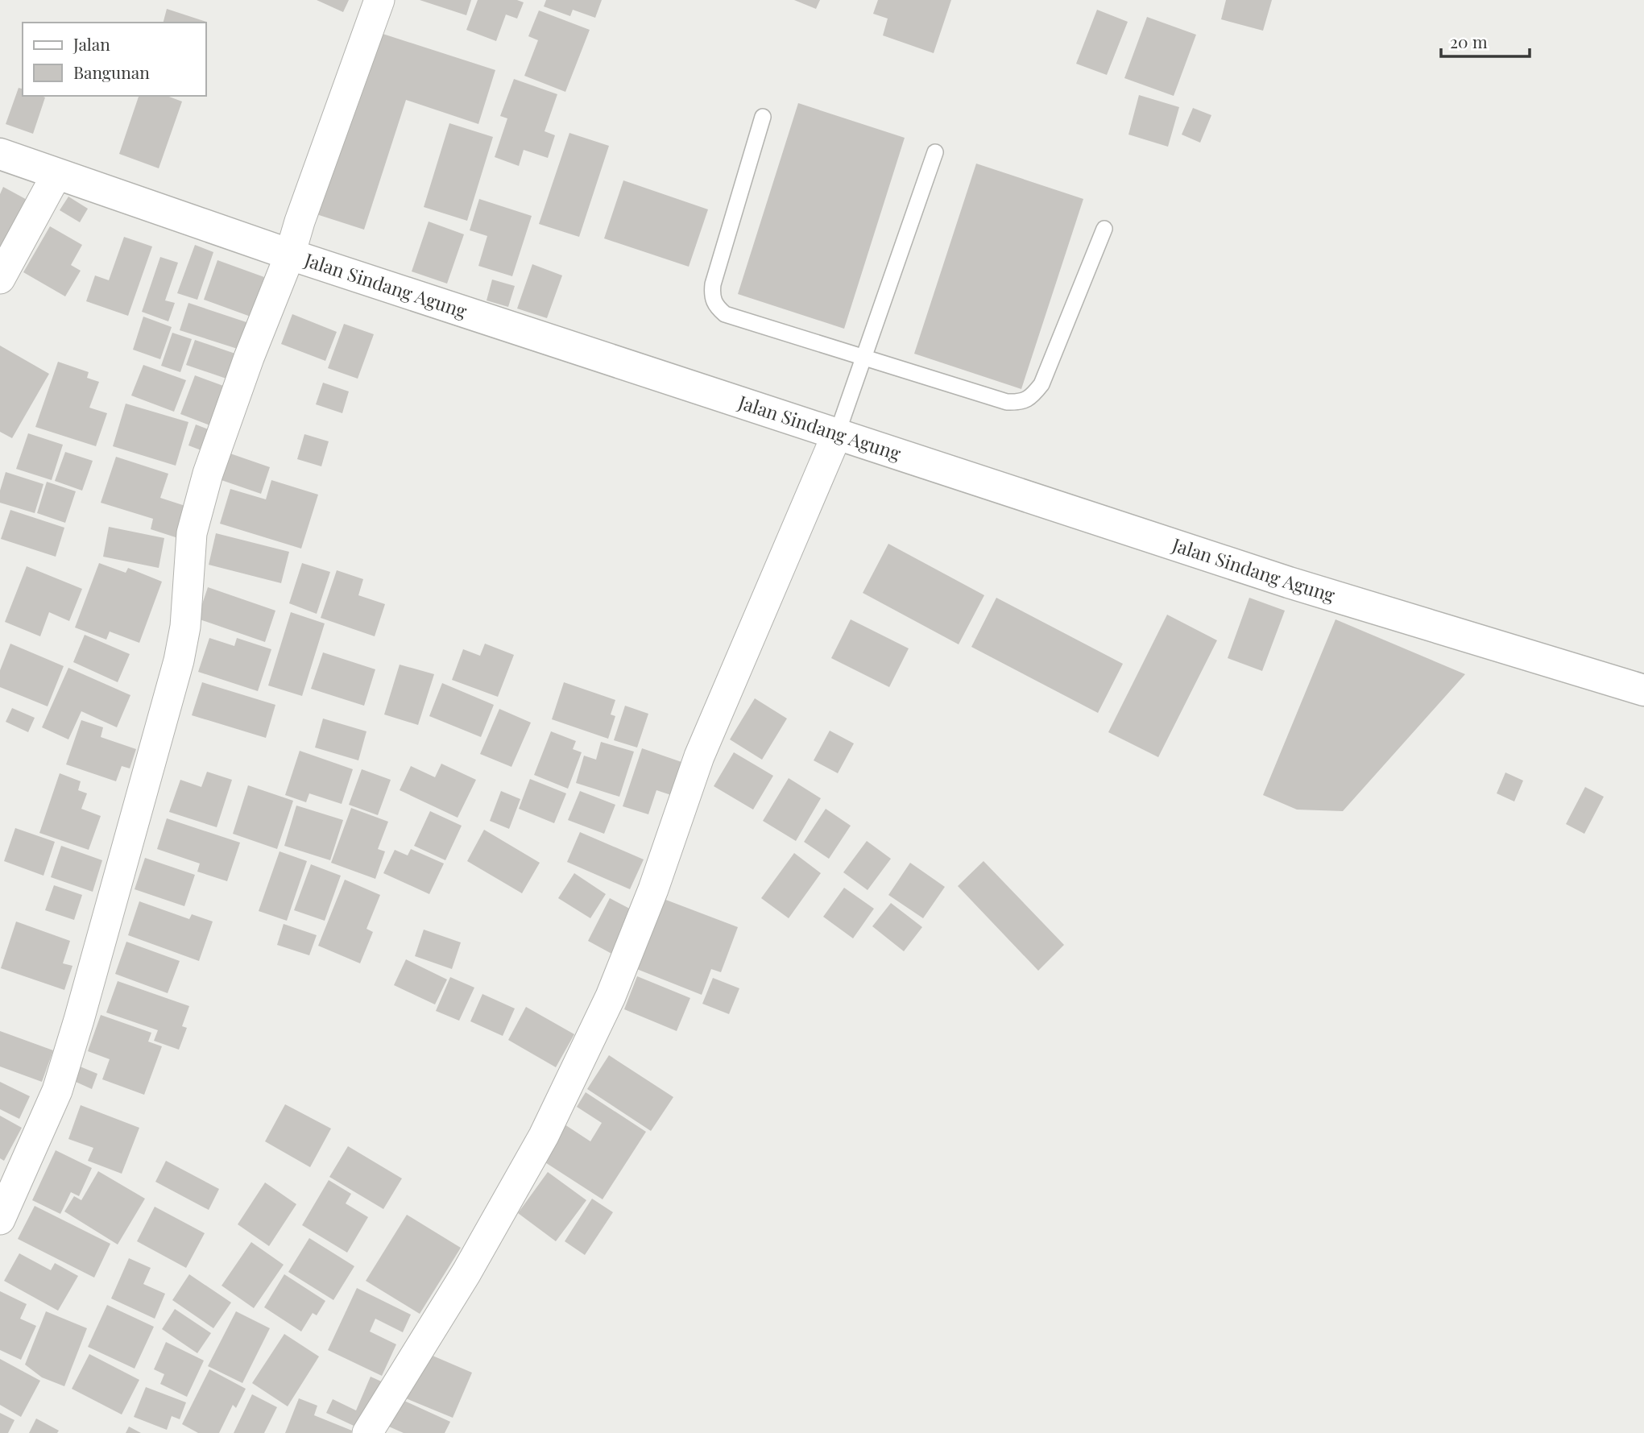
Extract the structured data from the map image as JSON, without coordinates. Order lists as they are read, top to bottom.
{
  "streets": {
    "main road": ["Jalan Sindang Agung"]
  },
  "legend": ["Jalan", "Bangunan"],
  "scale_bar": "20 m"
}
